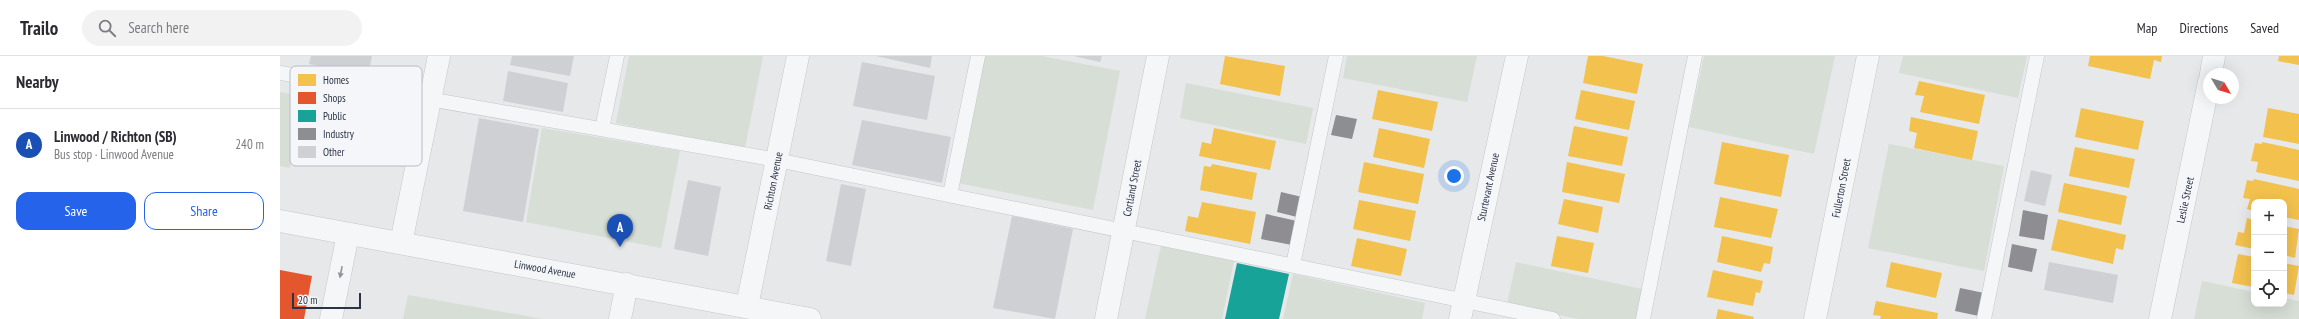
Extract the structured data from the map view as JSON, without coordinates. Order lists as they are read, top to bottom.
{
  "streets": {
    "street": [
      "Richton Avenue",
      "Sturtevant Avenue",
      "Cortland Street",
      "Fullerton Street",
      "Leslie Street",
      "Linwood Avenue"
    ]
  },
  "crossings": [
    ["Richton Avenue", "Linwood Avenue"]
  ],
  "legend": [
    "Homes",
    "Shops",
    "Public",
    "Industry",
    "Other"
  ],
  "scale_bar": "20 m",
  "north": "bottom right",
  "page": {
    "header": "Trailo",
    "search": "Search here",
    "nav": ["Map", "Directions", "Saved"],
    "heading": "Nearby",
    "list": [
      {
        "mark": "A",
        "name": "Linwood / Richton (SB)",
        "note": "Bus stop · Linwood Avenue",
        "value": "240 m"
      }
    ],
    "buttons": ["Save", "Share"],
    "map_buttons": ["+", "−"],
    "pins": "A",
    "scale": "20 m"
  }
}
